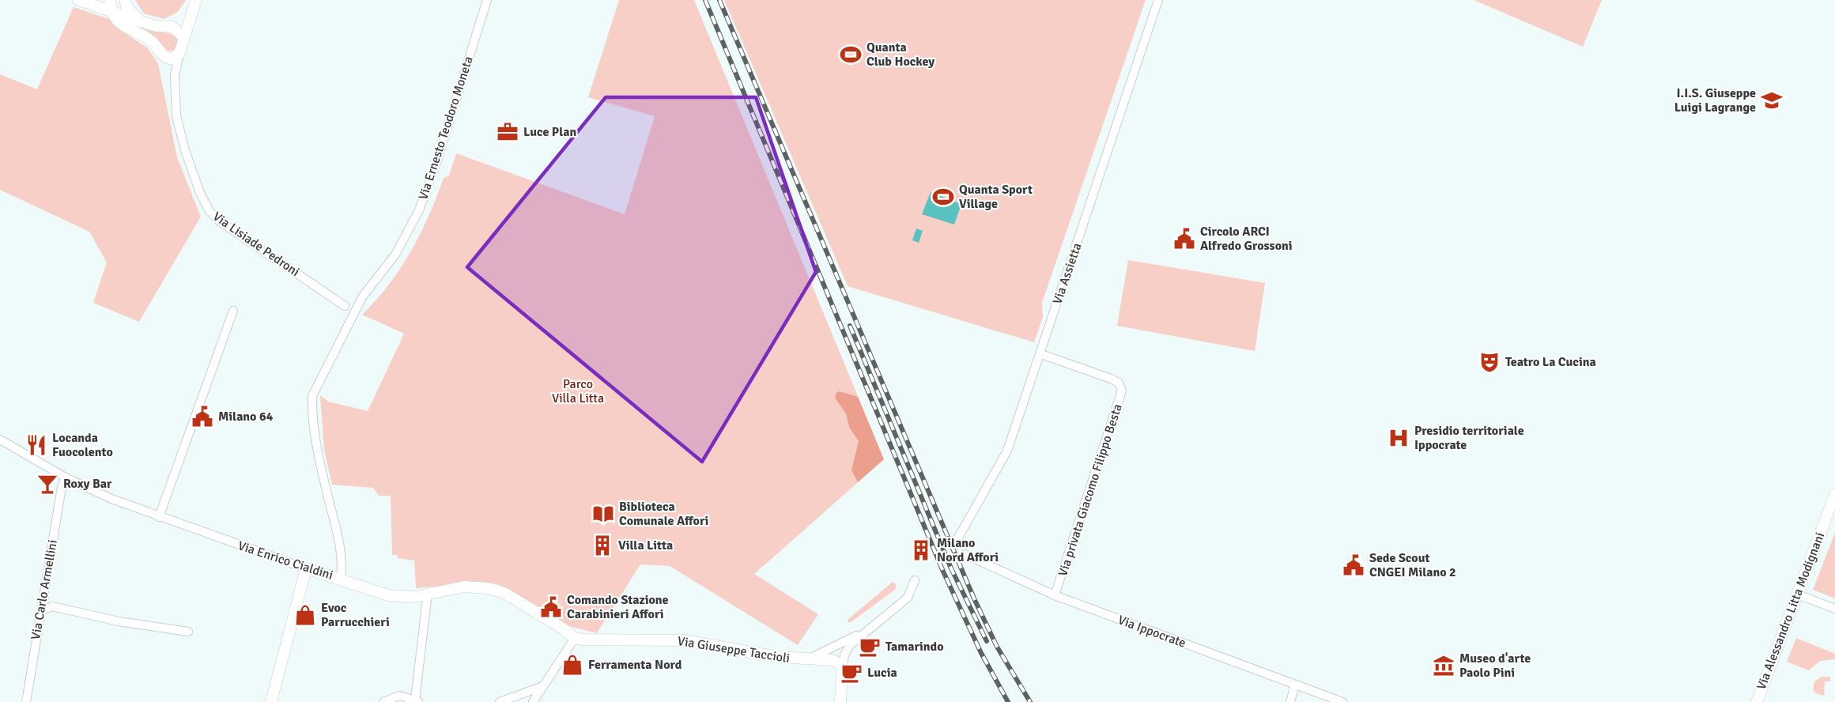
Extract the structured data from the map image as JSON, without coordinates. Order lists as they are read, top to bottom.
{
  "streets": {
    "street": [
      "Via Ernesto Teodoro Moneta",
      "Via Lisiade Pedroni",
      "Via Assietta",
      "Via privata Giacomo Filippo Besta",
      "Via Enrico Cialdini",
      "Via Carlo Armellini",
      "Via Alessandro Litta Modignani",
      "Via Ippocrate",
      "Via Giuseppe Taccioli"
    ]
  },
  "crossings": [
    ["Via Ernesto Teodoro Moneta", "Via Lisiade Pedroni"],
    ["Via Ernesto Teodoro Moneta", "Via Enrico Cialdini"],
    ["Via Assietta", "Via privata Giacomo Filippo Besta"],
    ["Via privata Giacomo Filippo Besta", "Via Ippocrate"],
    ["Via Enrico Cialdini", "Via Carlo Armellini"],
    ["Via Enrico Cialdini", "Via Giuseppe Taccioli"]
  ],
  "parks": ["Parco Villa Litta"],
  "places": {
    "sports": ["Quanta Club Hockey", "Quanta Sport Village"],
    "school or university": ["I.I.S. Giuseppe Luigi Lagrange"],
    "office": ["Luce Plan"],
    "public building": [
      "Circolo ARCI Alfredo Grossoni",
      "Milano 64",
      "Sede Scout CNGEI Milano 2",
      "Comando Stazione Carabinieri Affori"
    ],
    "theatre": ["Teatro La Cucina"],
    "hospital": ["Presidio territoriale Ippocrate"],
    "restaurant": ["Locanda Fuocolento"],
    "bar": ["Roxy Bar"],
    "library": ["Biblioteca Comunale Affori"],
    "building": ["Villa Litta", "Milano Nord Affori"],
    "shop": ["Evoc Parrucchieri", "Ferramenta Nord"],
    "cafe": ["Tamarindo", "Lucia"],
    "museum": ["Museo d'arte Paolo Pini"]
  }
}
